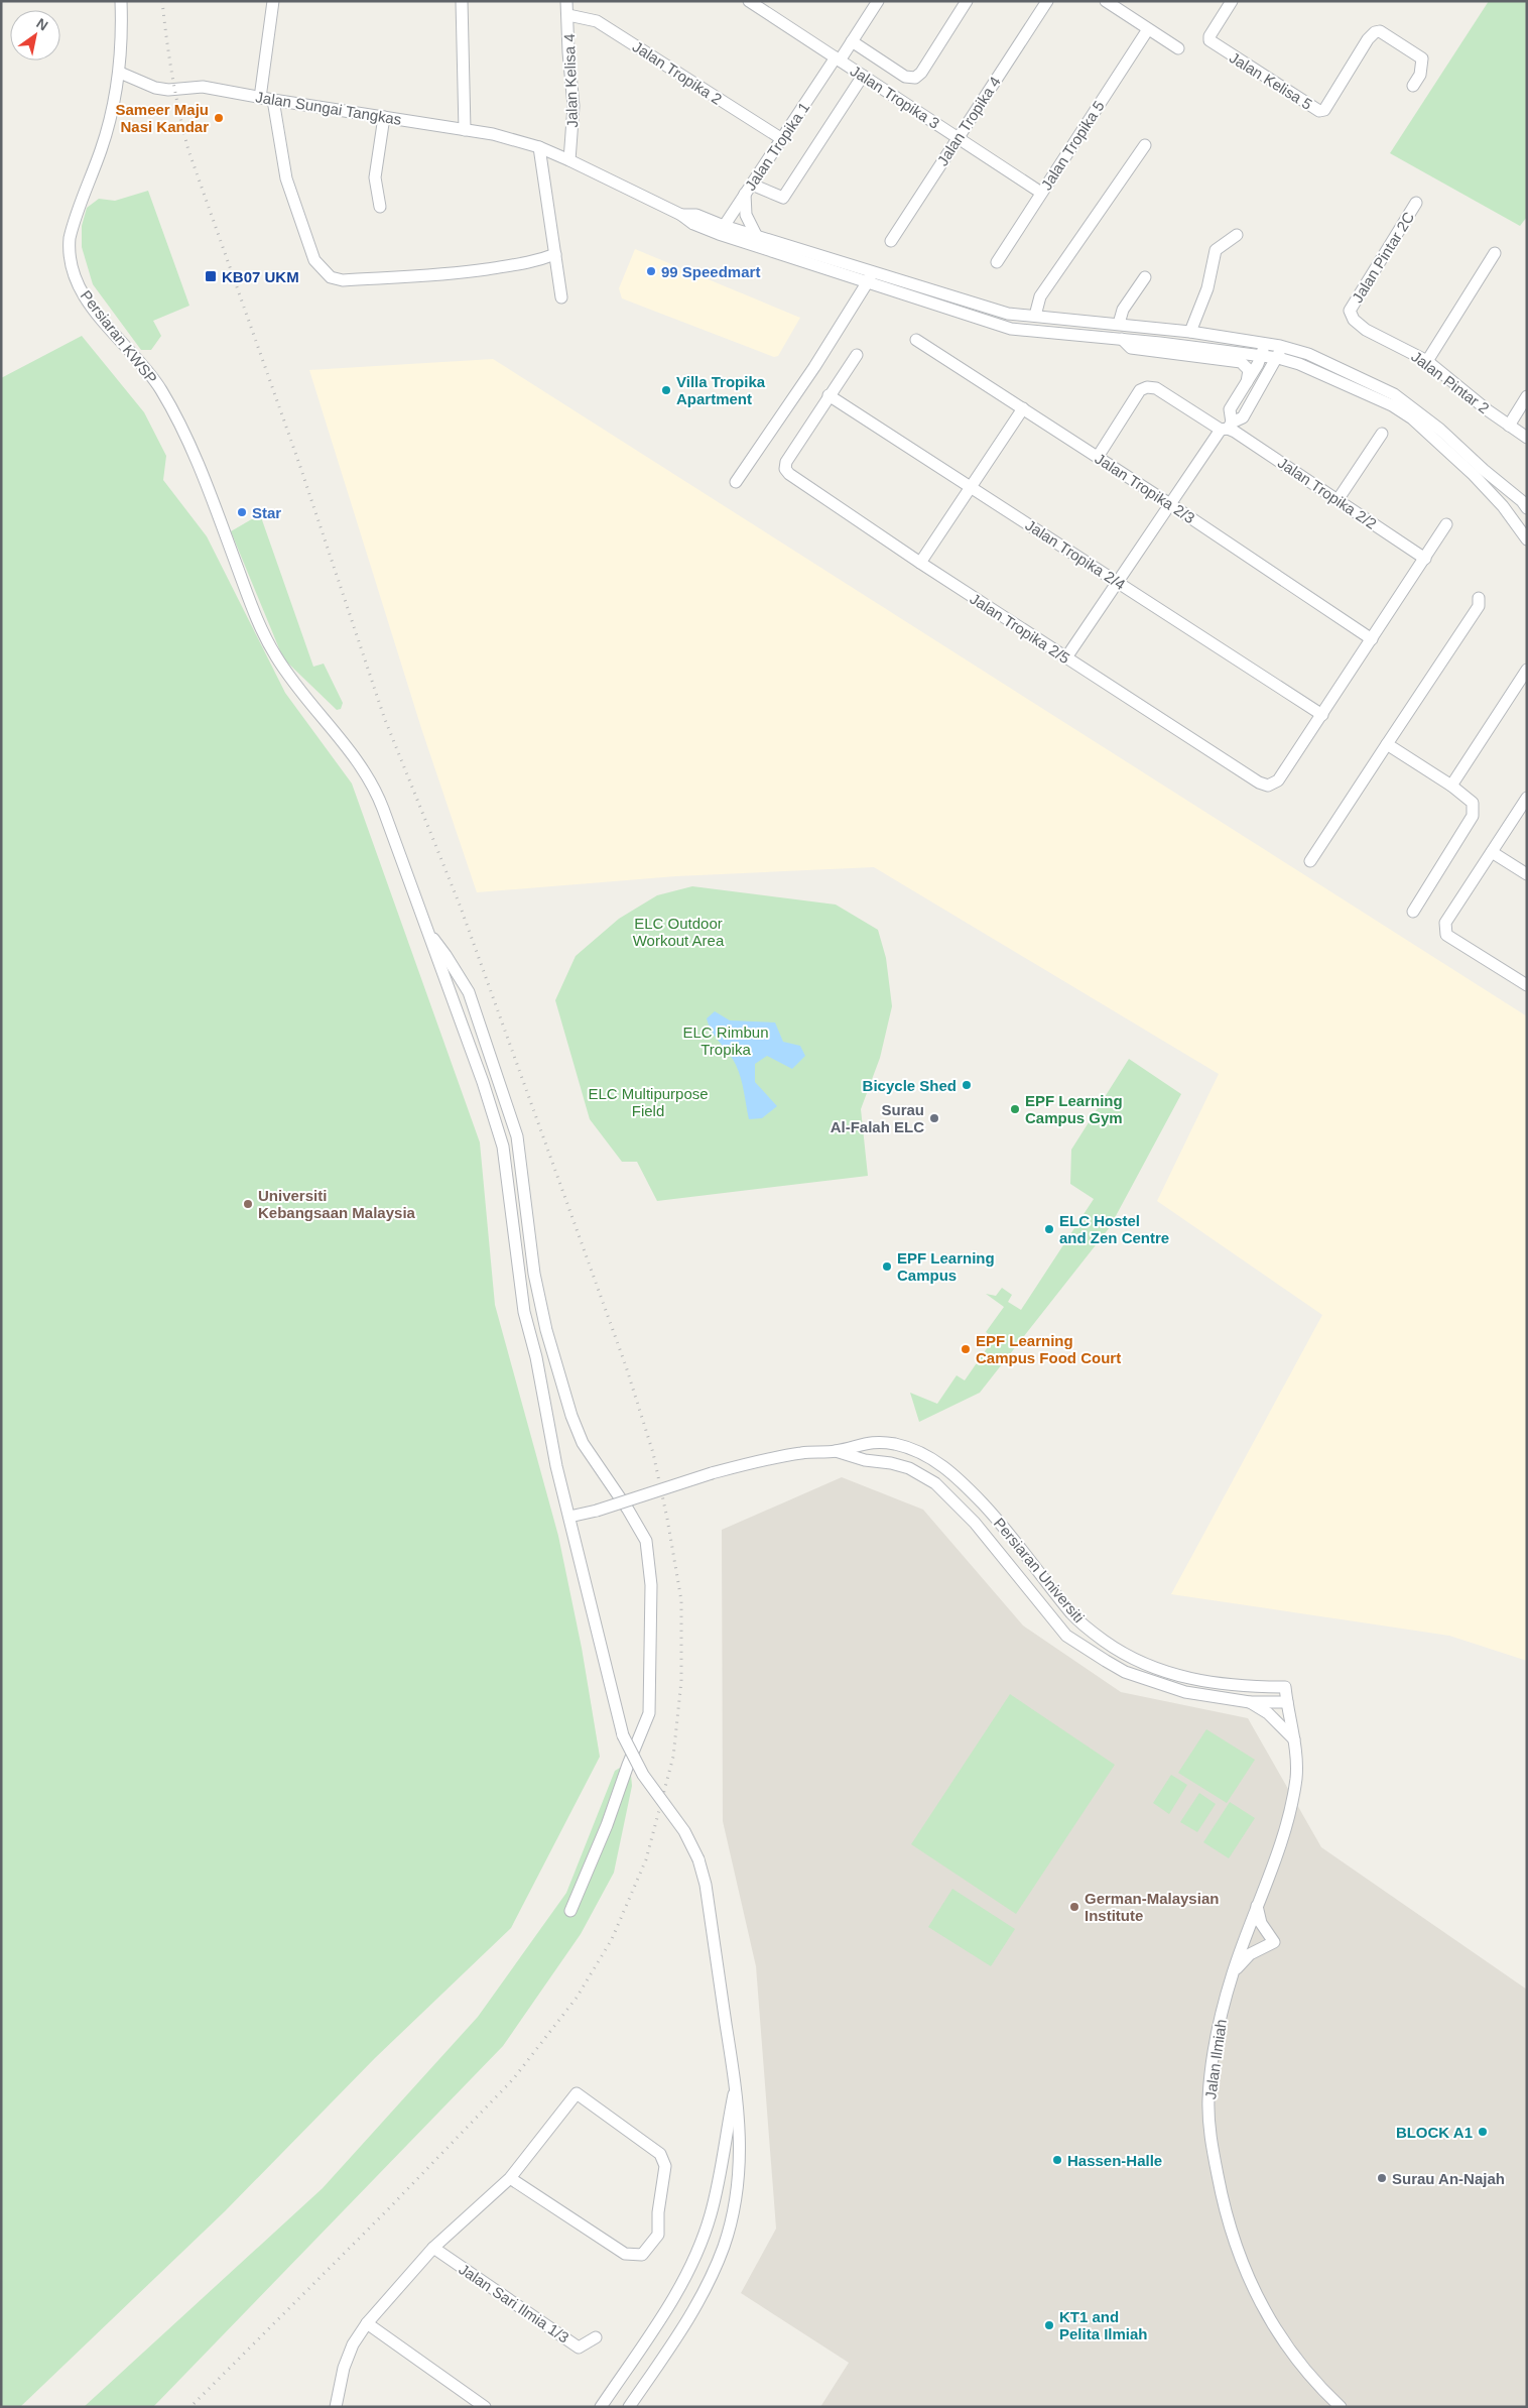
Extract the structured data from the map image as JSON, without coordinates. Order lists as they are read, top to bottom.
{
  "streets": {
    "street": [
      "Jalan Tropika 2",
      "Jalan Kelisa 4",
      "Jalan Kelisa 5",
      "Jalan Tropika 3",
      "Jalan Sungai Tangkas",
      "Jalan Tropika 4",
      "Jalan Tropika 5",
      "Jalan Tropika 1",
      "Jalan Pintar 2C",
      "Persiaran KWSP",
      "Jalan Pintar 2",
      "Jalan Tropika 2/3",
      "Jalan Tropika 2/2",
      "Jalan Tropika 2/4",
      "Jalan Tropika 2/5",
      "Persiaran Universiti",
      "Jalan Ilmiah",
      "Jalan Sari Ilmia 1/3"
    ]
  },
  "crossings": [
    ["Jalan Tropika 2", "Jalan Kelisa 4"],
    ["Jalan Tropika 2", "Jalan Tropika 1"],
    ["Jalan Kelisa 4", "Jalan Sungai Tangkas"],
    ["Jalan Tropika 3", "Jalan Tropika 4"],
    ["Jalan Tropika 3", "Jalan Tropika 5"],
    ["Jalan Tropika 3", "Jalan Tropika 1"],
    ["Jalan Sungai Tangkas", "Persiaran KWSP"],
    ["Jalan Pintar 2C", "Jalan Pintar 2"],
    ["Persiaran KWSP", "Persiaran Universiti"],
    ["Jalan Tropika 2/3", "Jalan Tropika 2/2"],
    ["Jalan Tropika 2/4", "Jalan Tropika 2/5"],
    ["Persiaran Universiti", "Jalan Ilmiah"]
  ],
  "parks": ["ELC Outdoor Workout Area", "ELC Rimbun Tropika", "ELC Multipurpose Field"],
  "places": {
    "other": [
      "Sameer Maju Nasi Kandar",
      "99 Speedmart",
      "Villa Tropika Apartment",
      "Star",
      "Bicycle Shed",
      "EPF Learning Campus Gym",
      "Surau Al-Falah ELC",
      "Universiti Kebangsaan Malaysia",
      "ELC Hostel and Zen Centre",
      "EPF Learning Campus",
      "EPF Learning Campus Food Court",
      "German-Malaysian Institute",
      "BLOCK A1",
      "Hassen-Halle",
      "Surau An-Najah",
      "KT1 and Pelita Ilmiah"
    ],
    "transit": ["KB07 UKM"]
  },
  "north": "top right"
}
